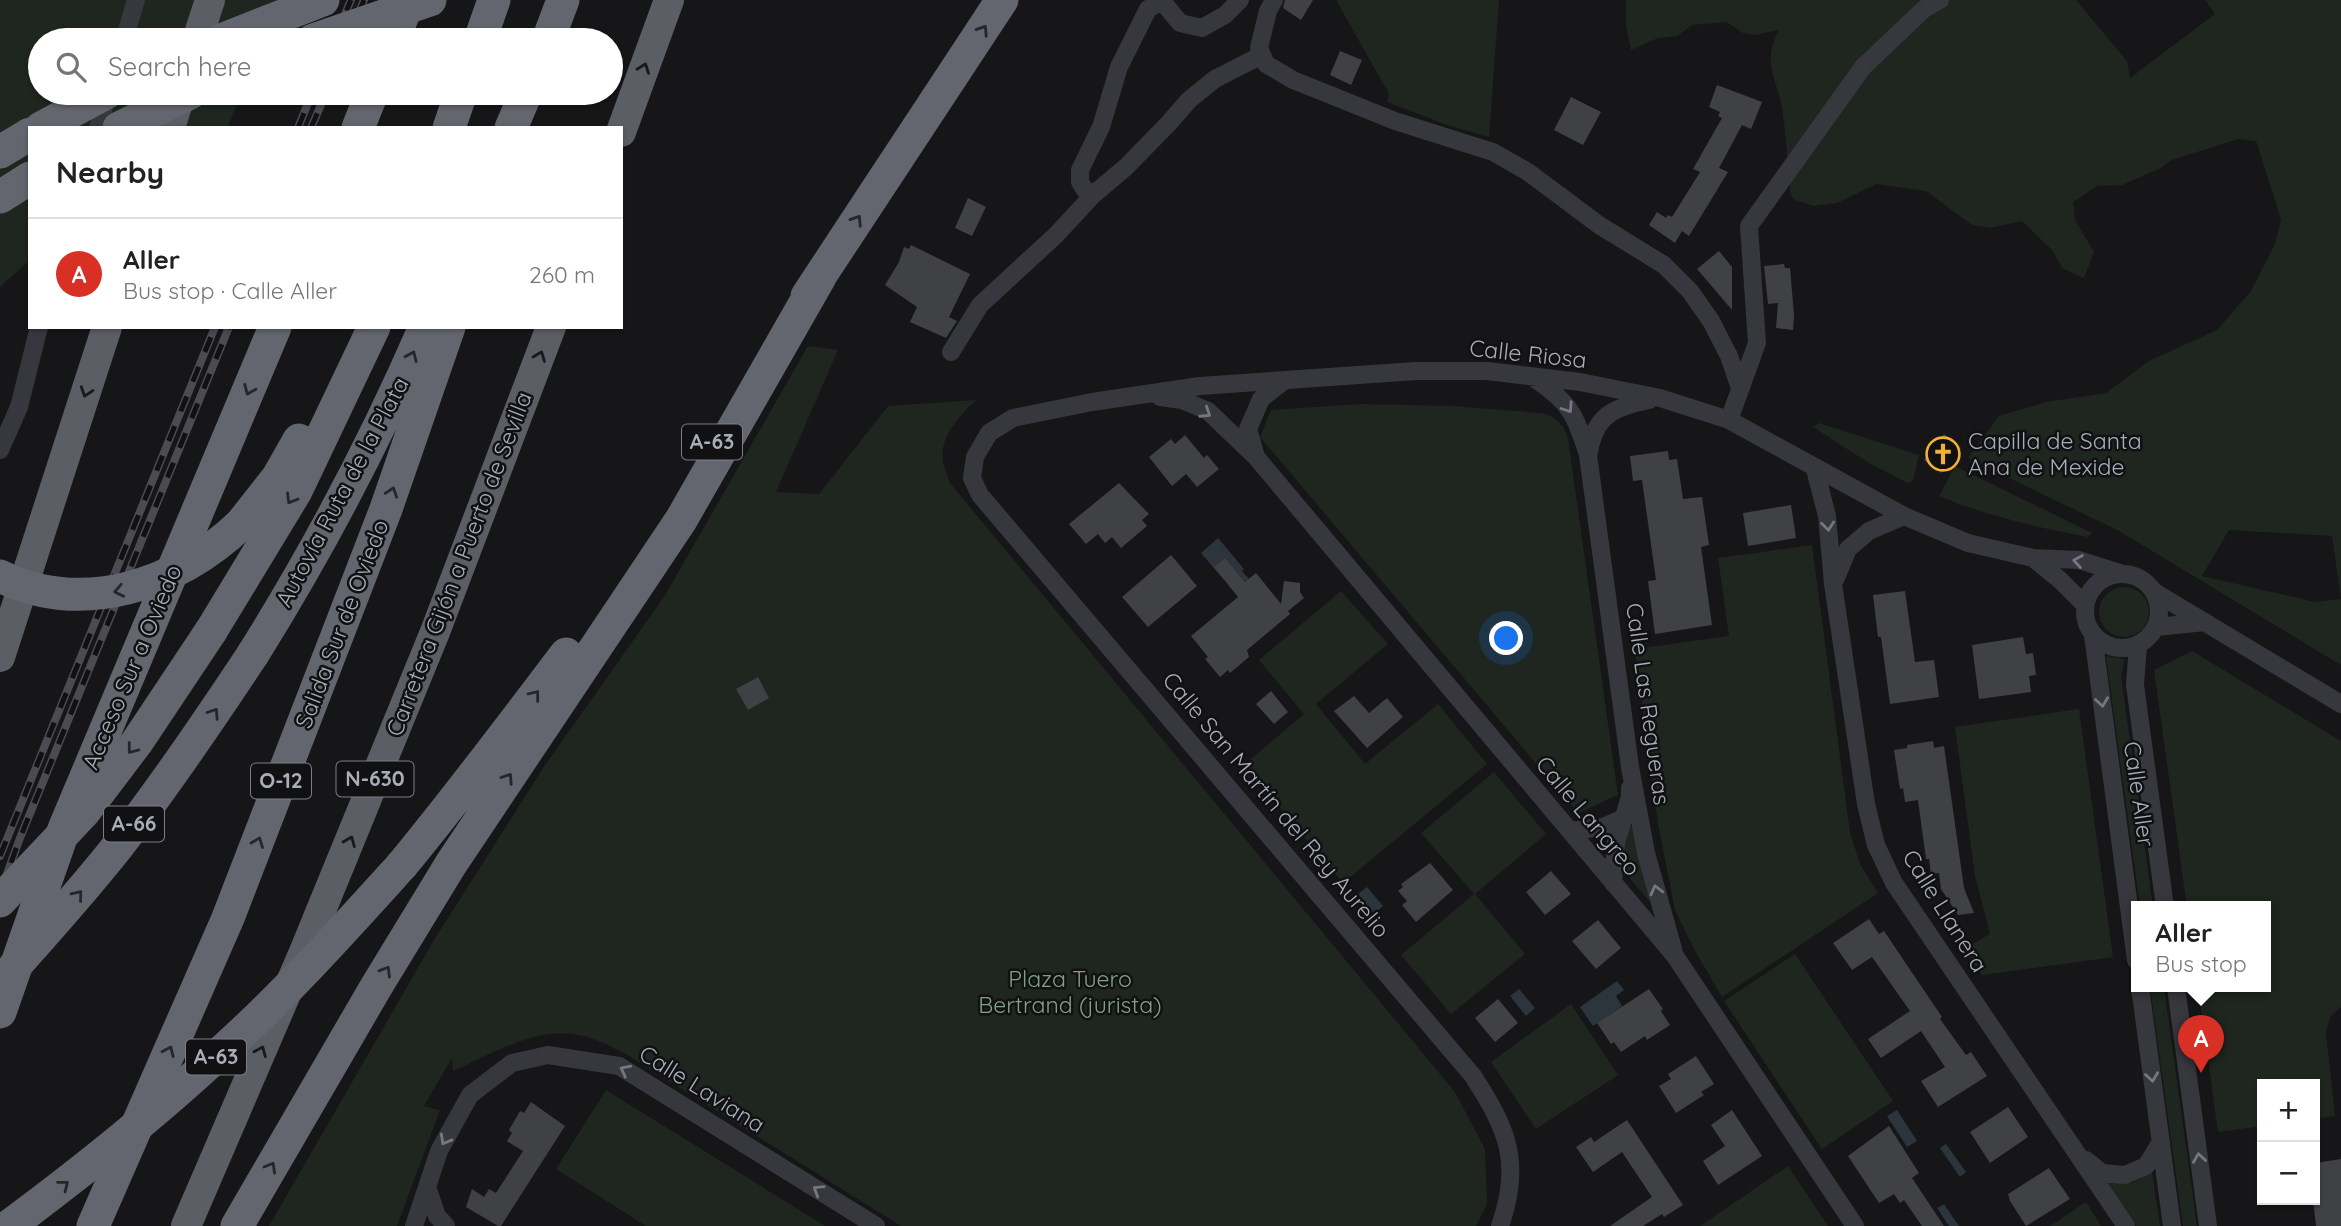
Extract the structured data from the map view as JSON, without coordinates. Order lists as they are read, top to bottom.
{
  "streets": {
    "highway": [
      "A-63",
      "Autovía Ruta de la Plata",
      "Carretera Gijón a Puerto de Sevilla",
      "Salida Sur de Oviedo",
      "Acceso Sur a Oviedo",
      "N-630",
      "O-12",
      "A-66"
    ],
    "street": [
      "Calle Riosa",
      "Calle Las Regueras",
      "Calle Aller",
      "Calle San Martín del Rey Aurelio",
      "Calle Langreo",
      "Calle Llanera",
      "Calle Laviana"
    ]
  },
  "crossings": [
    ["Calle Riosa", "Calle Las Regueras"],
    ["Calle Riosa", "Calle Aller"],
    ["Calle Riosa", "Calle San Martín del Rey Aurelio"],
    ["Calle Riosa", "Calle Langreo"],
    ["Calle Riosa", "Calle Llanera"],
    ["Calle Las Regueras", "Calle Langreo"]
  ],
  "parks": ["Plaza Tuero Bertrand (jurista)"],
  "places": {
    "church": ["Capilla de Santa Ana de Mexide"]
  },
  "page": {
    "search": "Search here",
    "heading": "Nearby",
    "list": [
      {
        "mark": "A",
        "name": "Aller",
        "note": "Bus stop · Calle Aller",
        "value": "260 m"
      }
    ],
    "popup": ["Aller", "Bus stop"],
    "pins": "A",
    "map_buttons": ["+", "−"]
  }
}
